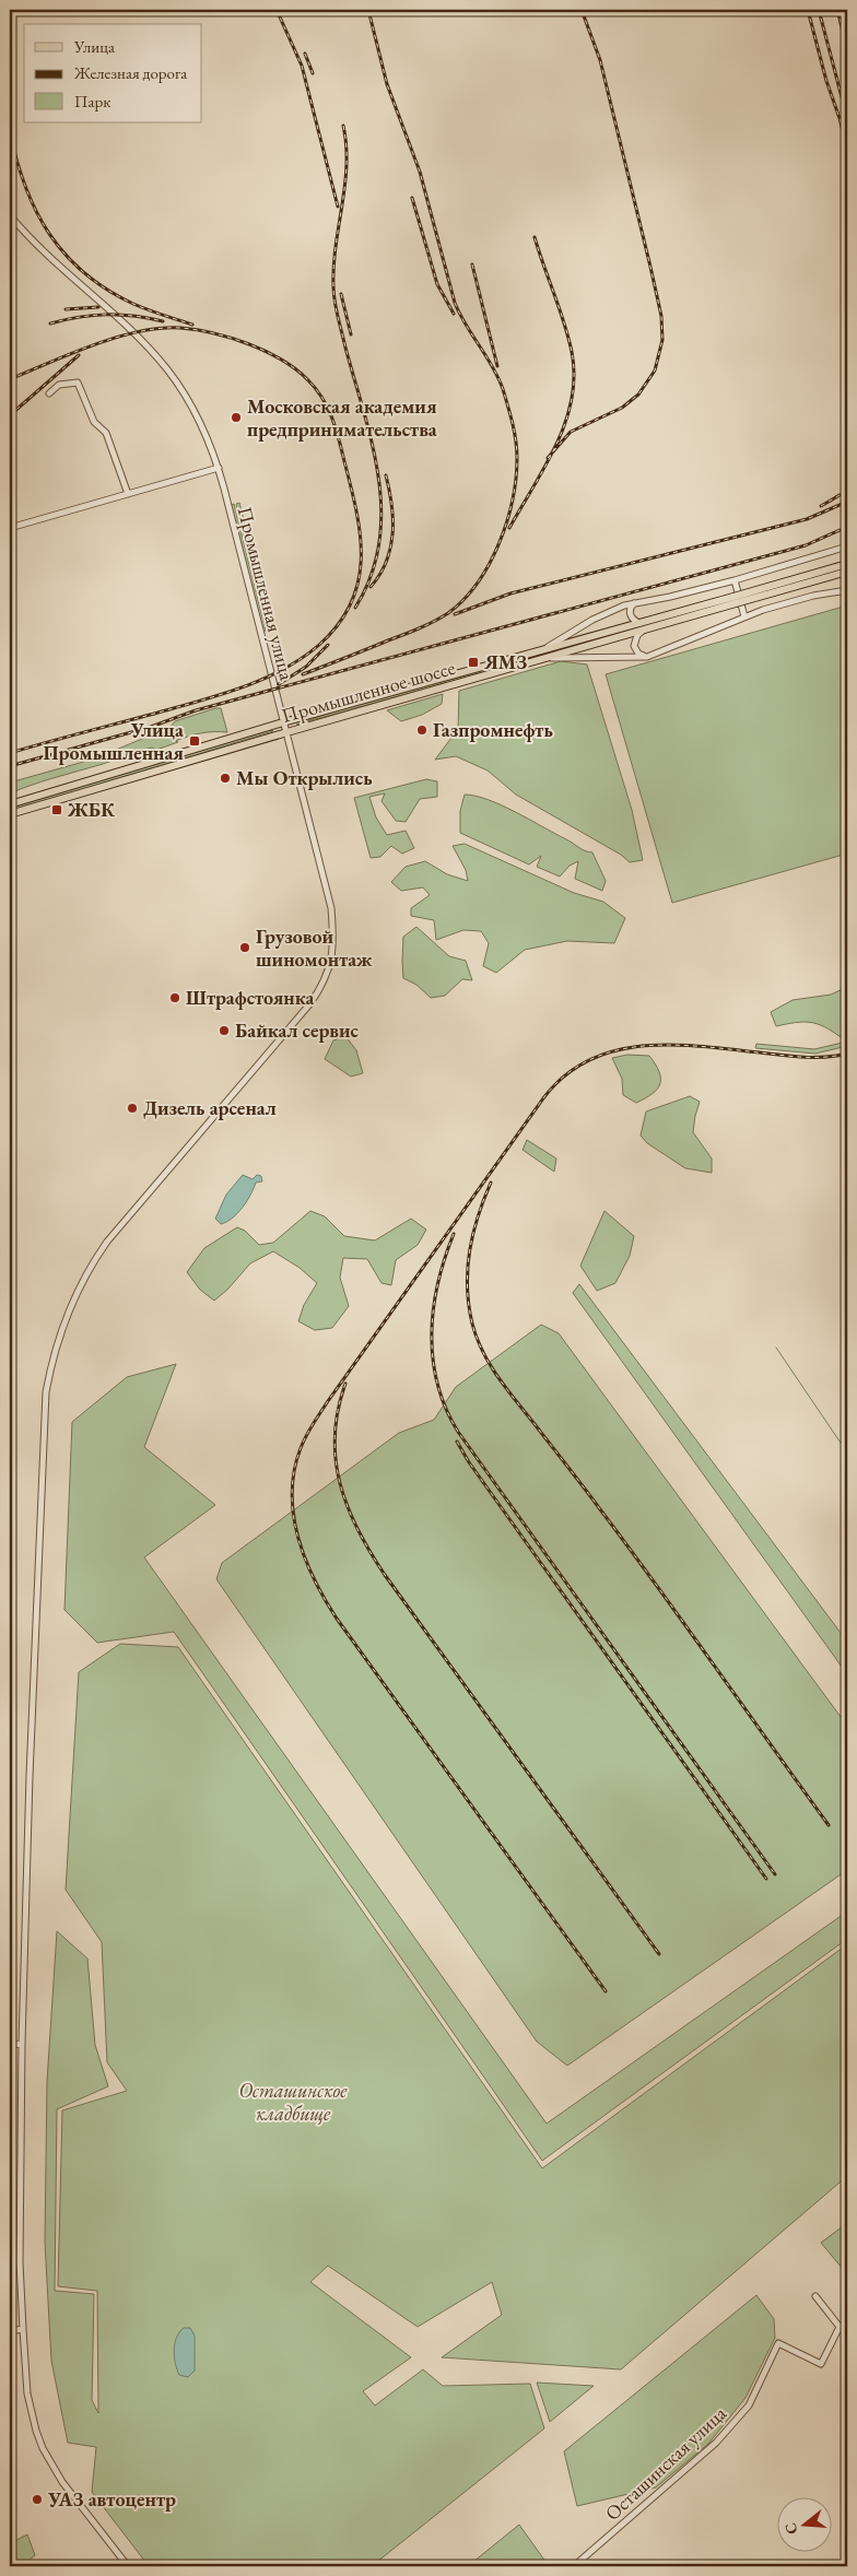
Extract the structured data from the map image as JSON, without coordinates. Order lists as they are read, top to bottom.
{
  "streets": {
    "main road": ["Промышленное шоссе"],
    "street": ["Промышленная улица", "Осташинская улица"]
  },
  "crossings": [
    ["Промышленная улица", "Промышленное шоссе"]
  ],
  "parks": ["Осташинское кладбище"],
  "places": {
    "other": [
      "Московская академия предпринимательства",
      "Газпромнефть",
      "Мы Открылись",
      "Грузовой шиномонтаж",
      "Штрафстоянка",
      "Байкал сервис",
      "Дизель арсенал",
      "УАЗ автоцентр"
    ],
    "transit": ["ЯМЗ", "Улица Промышленная", "ЖБК"]
  },
  "legend": ["Улица", "Железная дорога", "Парк"],
  "north": "left"
}
